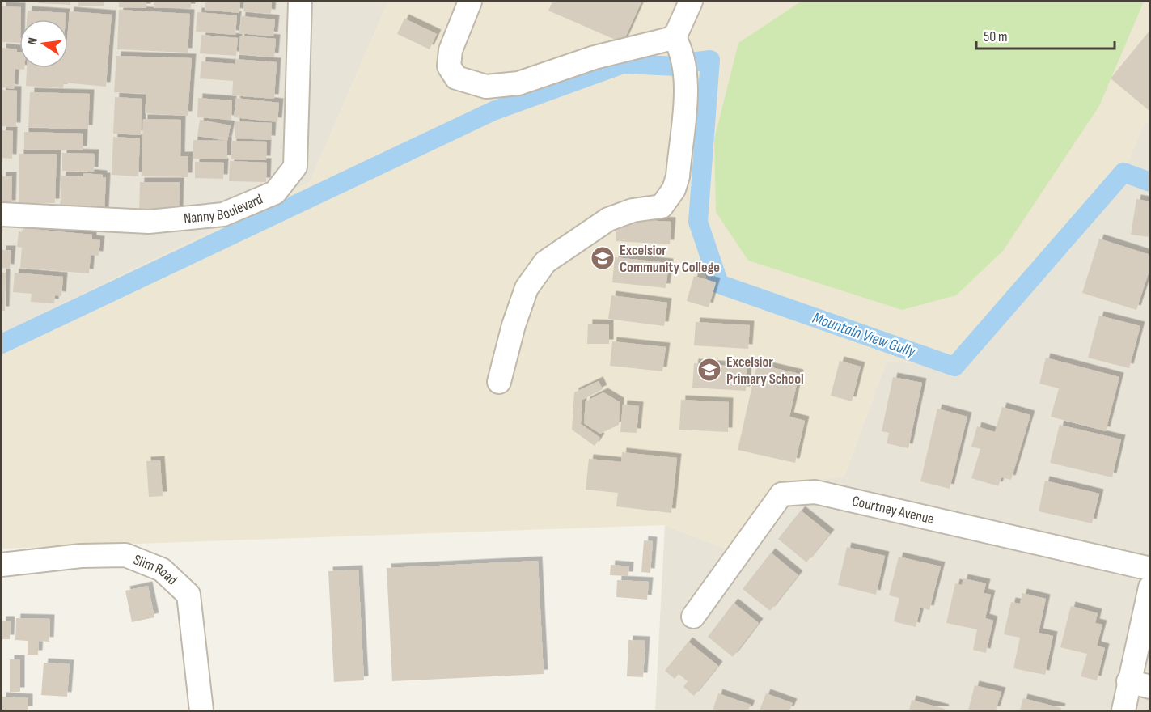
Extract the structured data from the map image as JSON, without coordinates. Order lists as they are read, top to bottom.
{
  "streets": {
    "street": ["Nanny Boulevard", "Courtney Avenue", "Slim Road"]
  },
  "water": ["Mountain View Gully"],
  "places": {
    "school or university": ["Excelsior Community College", "Excelsior Primary School"]
  },
  "scale_bar": "50 m",
  "north": "left"
}
